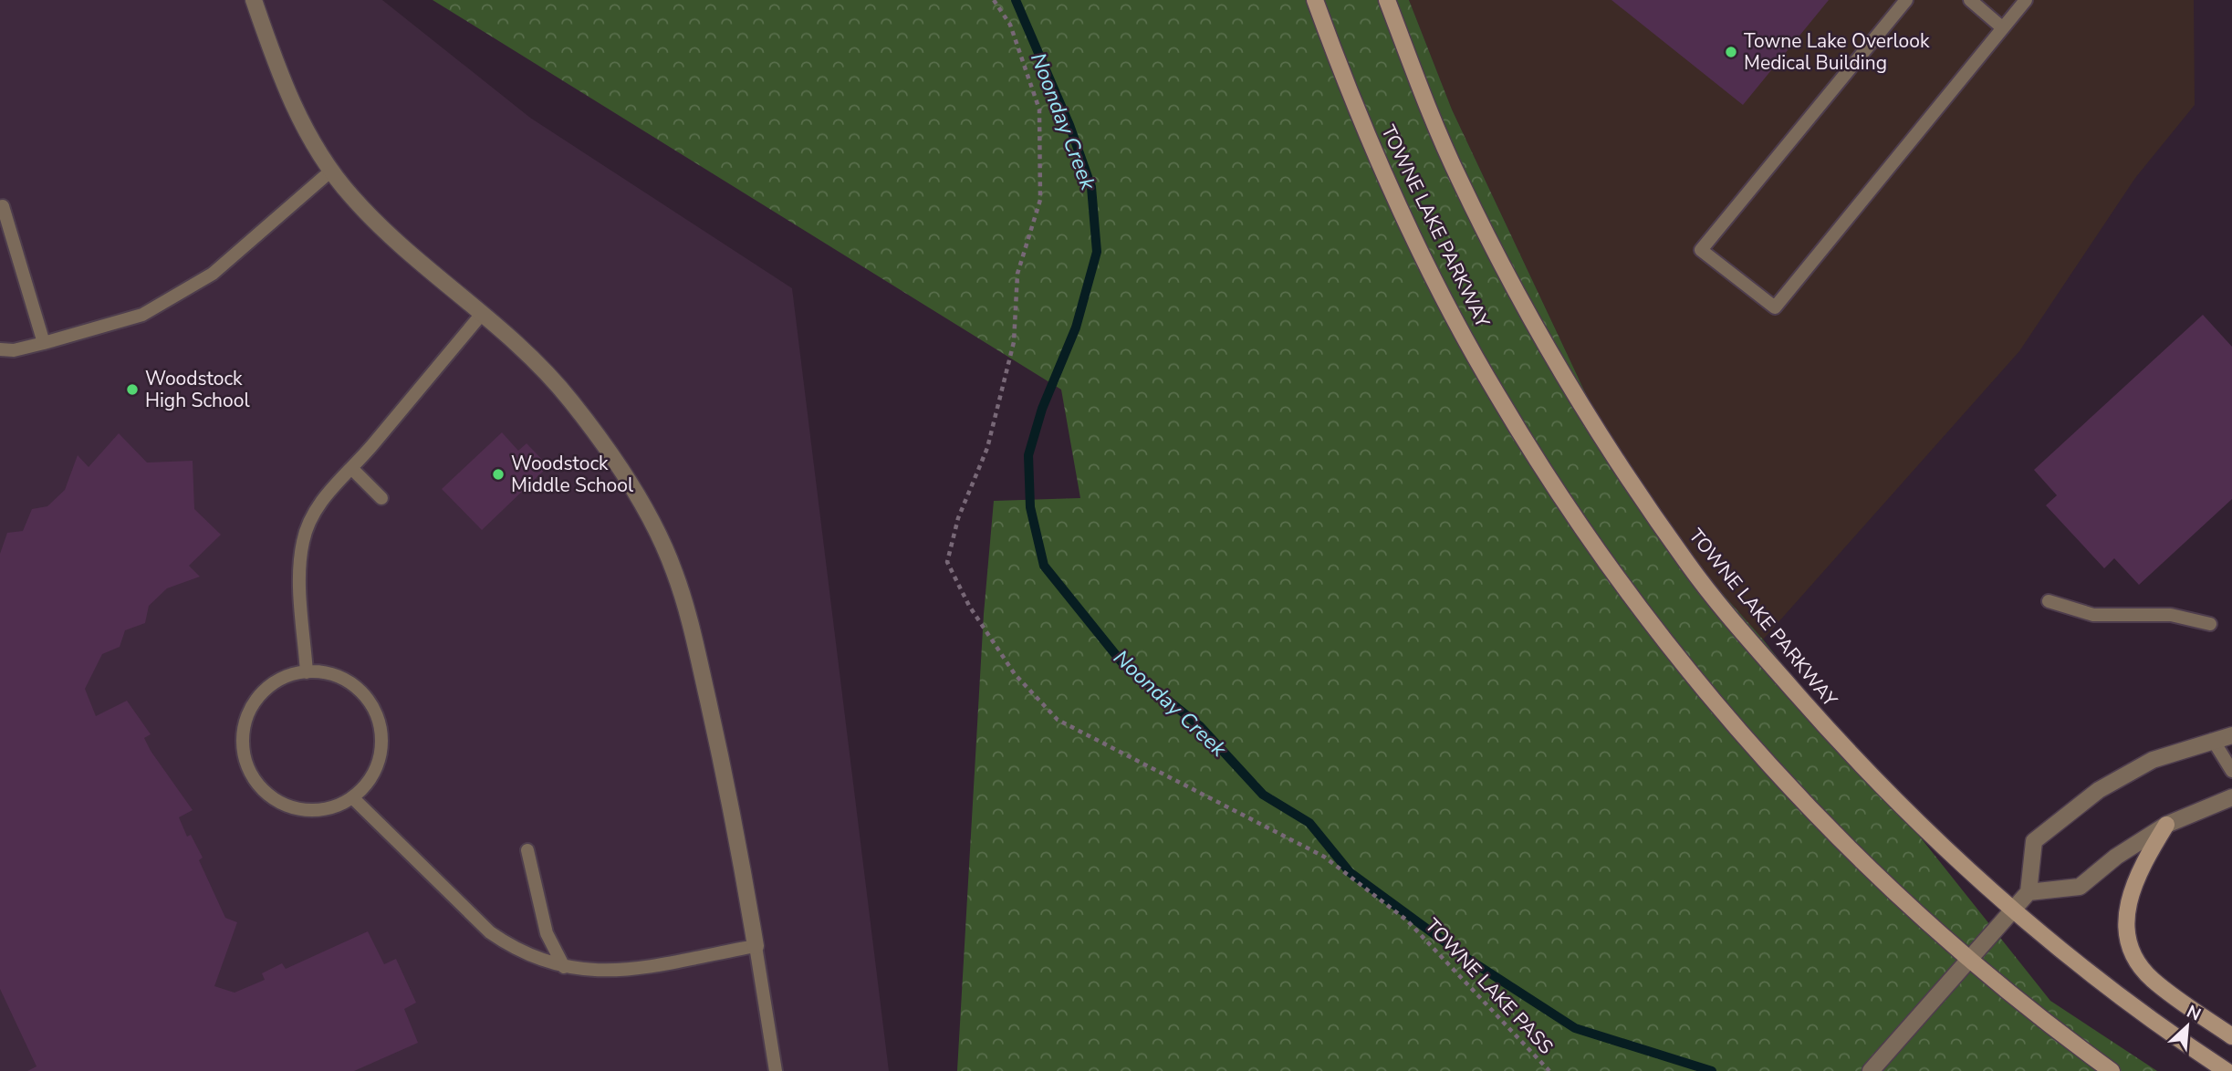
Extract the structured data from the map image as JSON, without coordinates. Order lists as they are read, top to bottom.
{
  "streets": {
    "main road": ["TOWNE LAKE PARKWAY"],
    "path": ["TOWNE LAKE PASS"]
  },
  "water": ["Noonday Creek"],
  "places": ["Towne Lake Overlook Medical Building", "Woodstock High School", "Woodstock Middle School"],
  "north": "top right"
}
